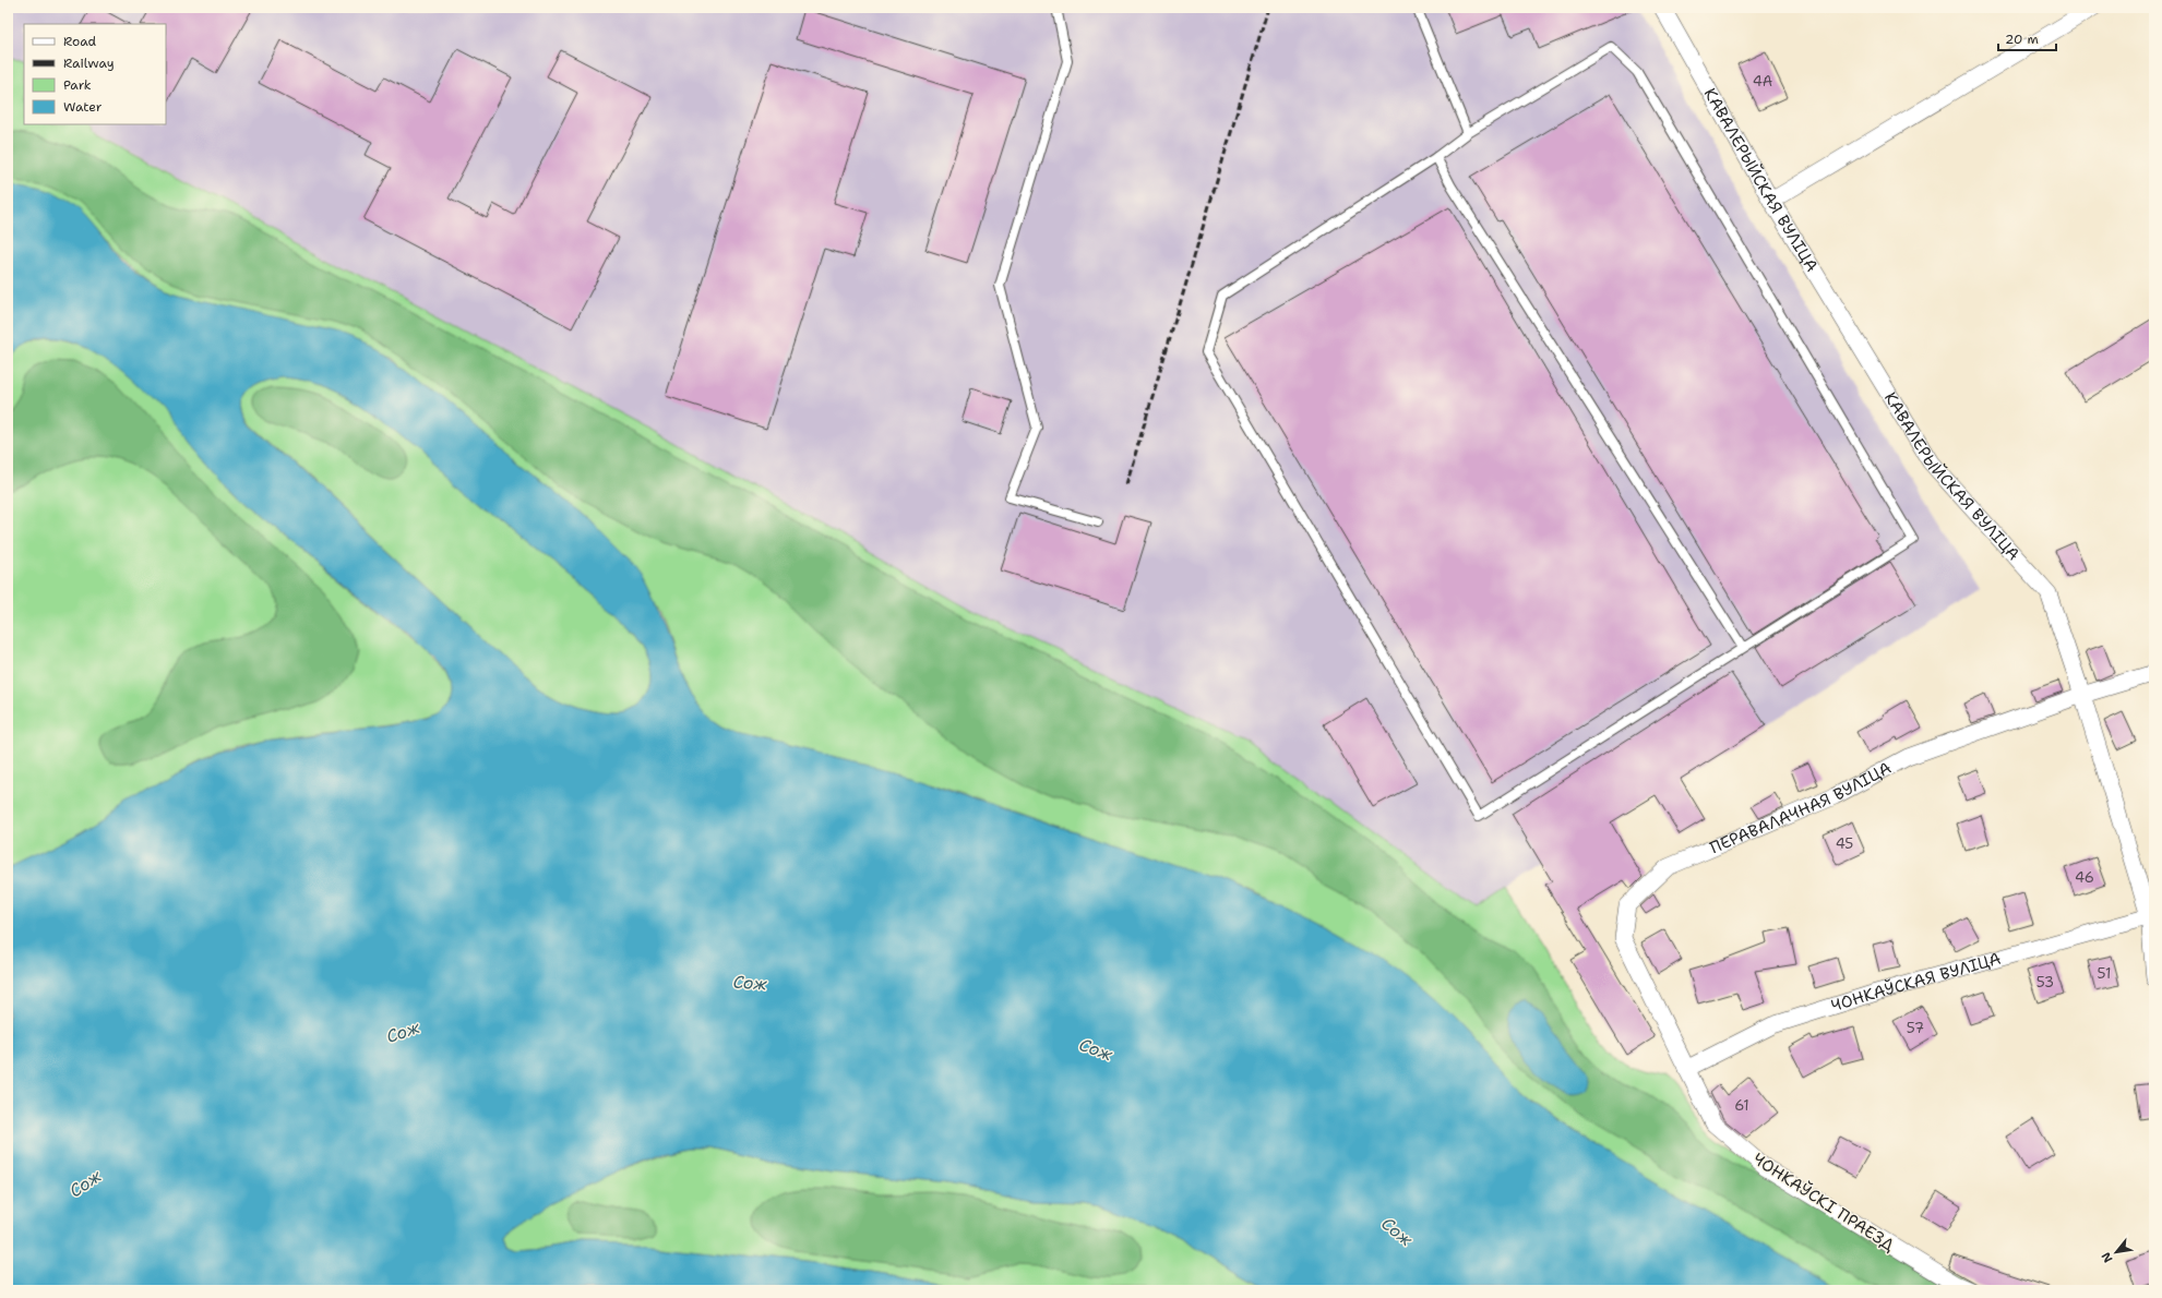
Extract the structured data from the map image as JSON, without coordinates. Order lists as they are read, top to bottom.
{
  "streets": {
    "street": [
      "КАВАЛЕРЫЙСКАЯ ВУЛІЦА",
      "ПЕРАВАЛАЧНАЯ ВУЛІЦА",
      "ЧОНКАЎСКАЯ ВУЛІЦА",
      "ЧОНКАЎСКІ ПРАЕЗД"
    ]
  },
  "crossings": [
    ["КАВАЛЕРЫЙСКАЯ ВУЛІЦА", "ПЕРАВАЛАЧНАЯ ВУЛІЦА"],
    ["КАВАЛЕРЫЙСКАЯ ВУЛІЦА", "ЧОНКАЎСКАЯ ВУЛІЦА"],
    ["ПЕРАВАЛАЧНАЯ ВУЛІЦА", "ЧОНКАЎСКАЯ ВУЛІЦА"],
    ["ПЕРАВАЛАЧНАЯ ВУЛІЦА", "ЧОНКАЎСКІ ПРАЕЗД"],
    ["ЧОНКАЎСКАЯ ВУЛІЦА", "ЧОНКАЎСКІ ПРАЕЗД"]
  ],
  "water": ["Сож"],
  "house_numbers": [
    "4А",
    "45",
    "46",
    "51",
    "53",
    "57",
    "61"
  ],
  "legend": [
    "Road",
    "Railway",
    "Park",
    "Water"
  ],
  "scale_bar": "20 m",
  "north": "bottom left"
}
